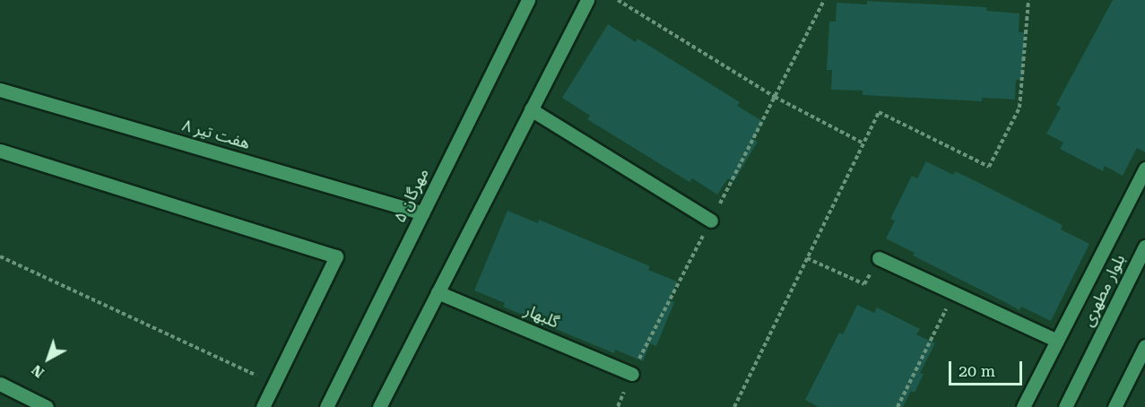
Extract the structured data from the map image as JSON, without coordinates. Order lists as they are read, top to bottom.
{
  "streets": {
    "street": [
      "هفت تیر ۸",
      "مهرگان ۵",
      "بلوار مطهری",
      "گلبهار"
    ]
  },
  "crossings": [
    ["هفت تیر ۸", "مهرگان ۵"]
  ],
  "scale_bar": "20 m",
  "north": "bottom left"
}
